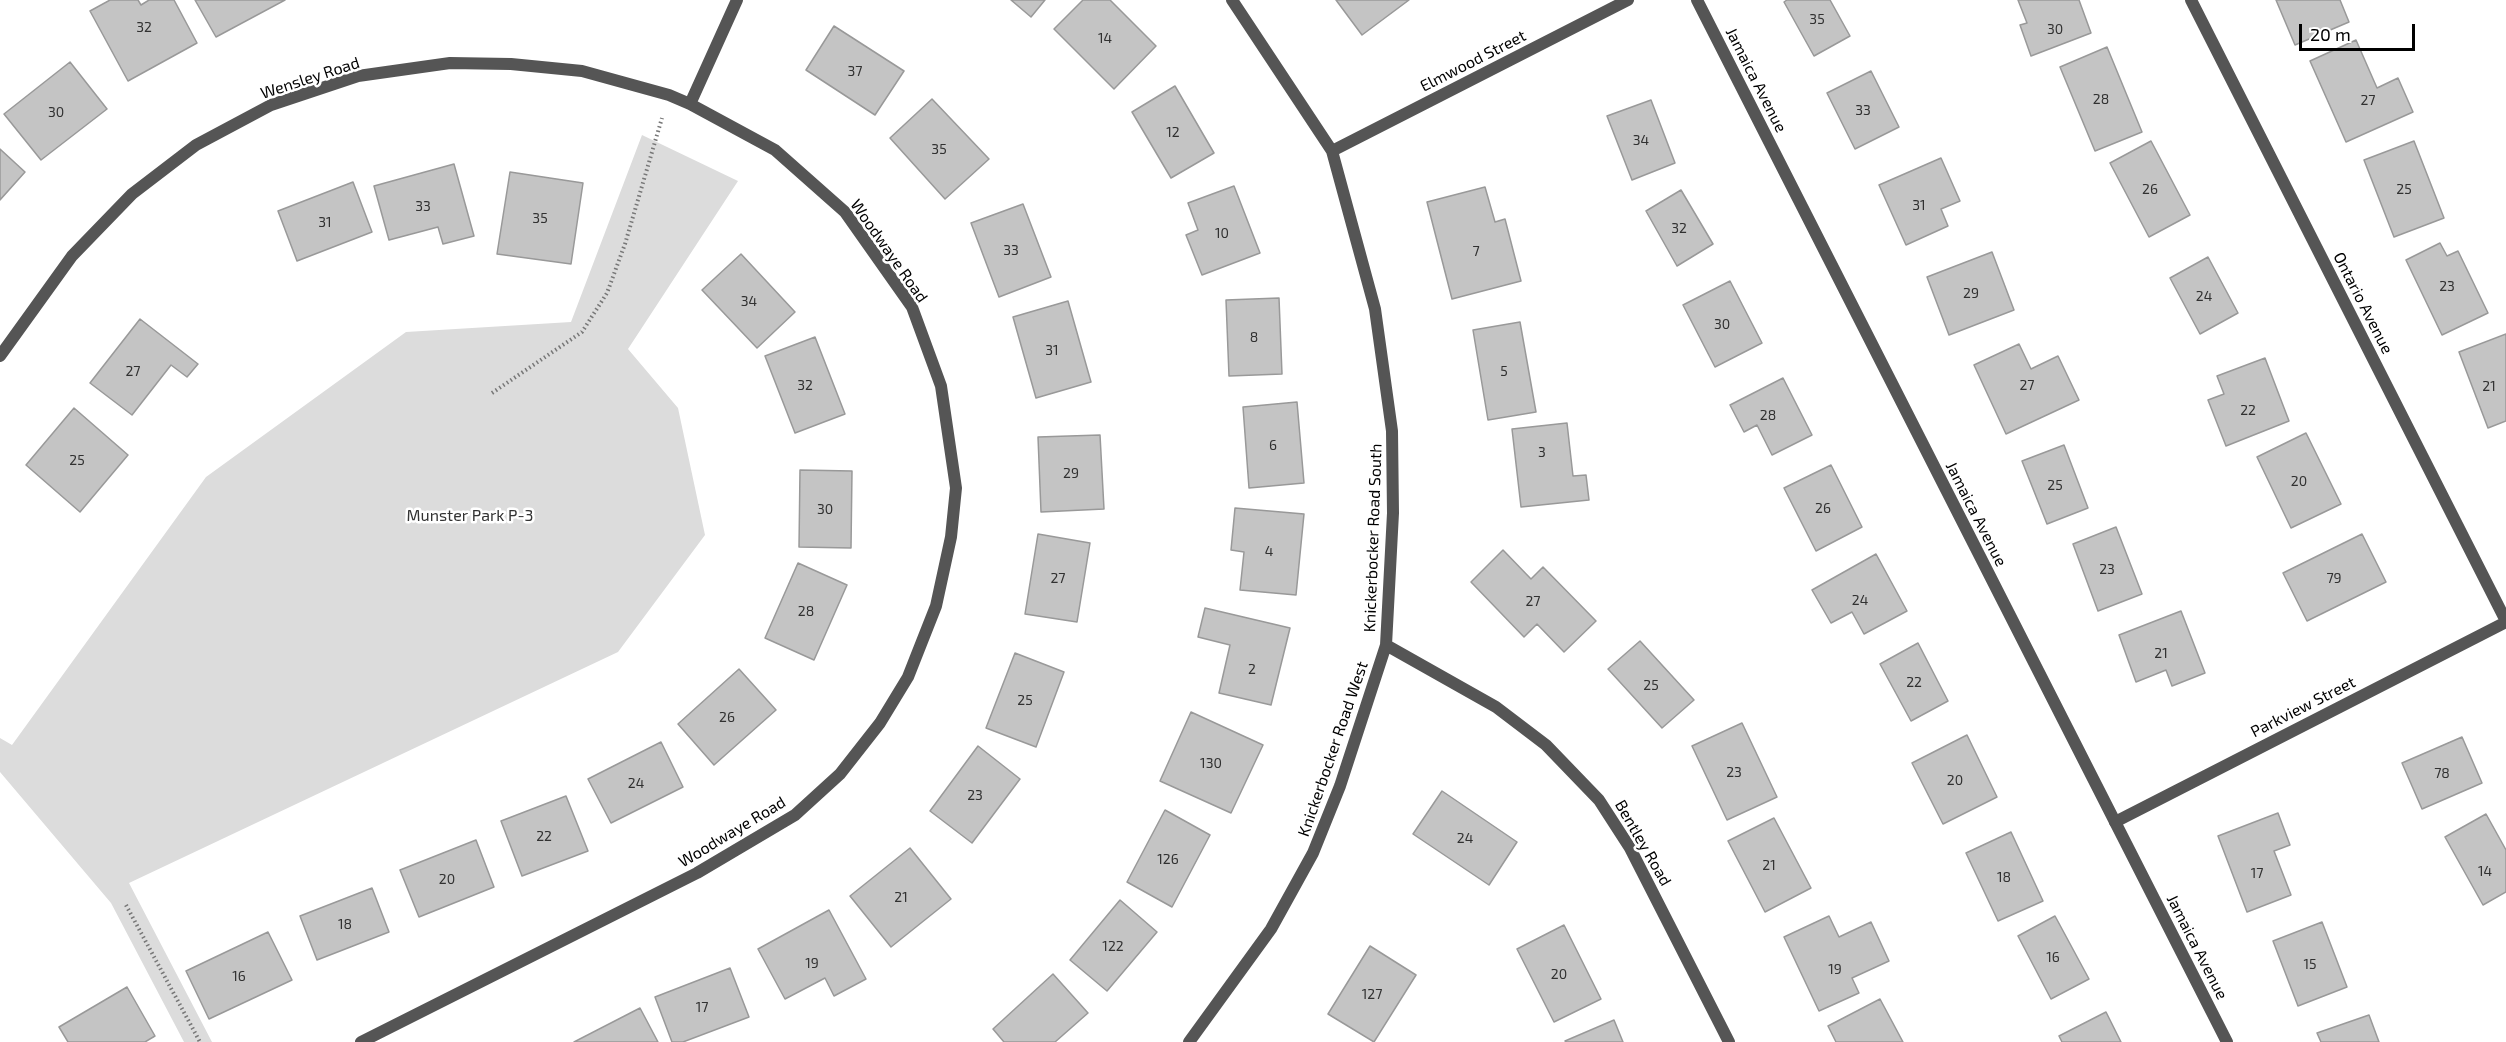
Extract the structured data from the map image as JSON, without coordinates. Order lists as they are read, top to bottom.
{
  "streets": {
    "street": [
      "Elmwood Street",
      "Wensley Road",
      "Jamaica Avenue",
      "Woodwaye Road",
      "Ontario Avenue",
      "Knickerbocker Road South",
      "Parkview Street",
      "Knickerbocker Road West",
      "Bentley Road"
    ]
  },
  "crossings": [
    ["Elmwood Street", "Knickerbocker Road South"],
    ["Wensley Road", "Woodwaye Road"],
    ["Jamaica Avenue", "Parkview Street"],
    ["Ontario Avenue", "Parkview Street"],
    ["Knickerbocker Road South", "Knickerbocker Road West"],
    ["Knickerbocker Road South", "Bentley Road"],
    ["Knickerbocker Road West", "Bentley Road"]
  ],
  "parks": ["Munster Park P-3"],
  "house_numbers": [
    "35",
    "32",
    "30",
    "14",
    "37",
    "28",
    "27",
    "33",
    "30",
    "12",
    "34",
    "35",
    "26",
    "25",
    "31",
    "33",
    "35",
    "31",
    "32",
    "10",
    "33",
    "7",
    "23",
    "29",
    "24",
    "34",
    "30",
    "8",
    "31",
    "27",
    "5",
    "32",
    "27",
    "21",
    "22",
    "28",
    "6",
    "3",
    "25",
    "29",
    "20",
    "25",
    "26",
    "30",
    "4",
    "23",
    "27",
    "79",
    "24",
    "27",
    "28",
    "21",
    "2",
    "22",
    "25",
    "25",
    "26",
    "130",
    "23",
    "78",
    "20",
    "24",
    "23",
    "22",
    "24",
    "126",
    "21",
    "14",
    "17",
    "18",
    "20",
    "21",
    "18",
    "122",
    "16",
    "19",
    "15",
    "19",
    "20",
    "16",
    "127",
    "17"
  ],
  "scale_bar": "20 m"
}
